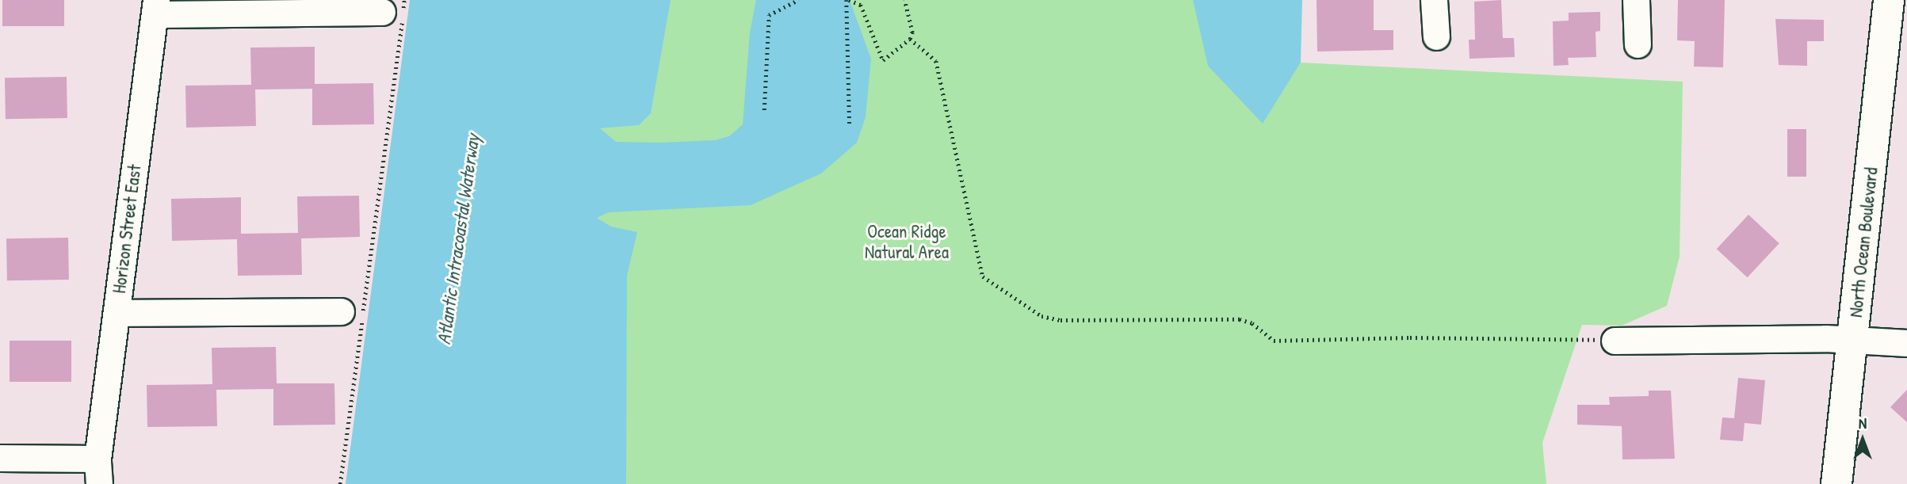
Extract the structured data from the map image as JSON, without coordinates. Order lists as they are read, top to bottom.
{
  "streets": {
    "main road": ["North Ocean Boulevard"],
    "street": ["Horizon Street East"]
  },
  "water": ["Atlantic Intracoastal Waterway"],
  "parks": ["Ocean Ridge Natural Area"],
  "north": "top"
}
